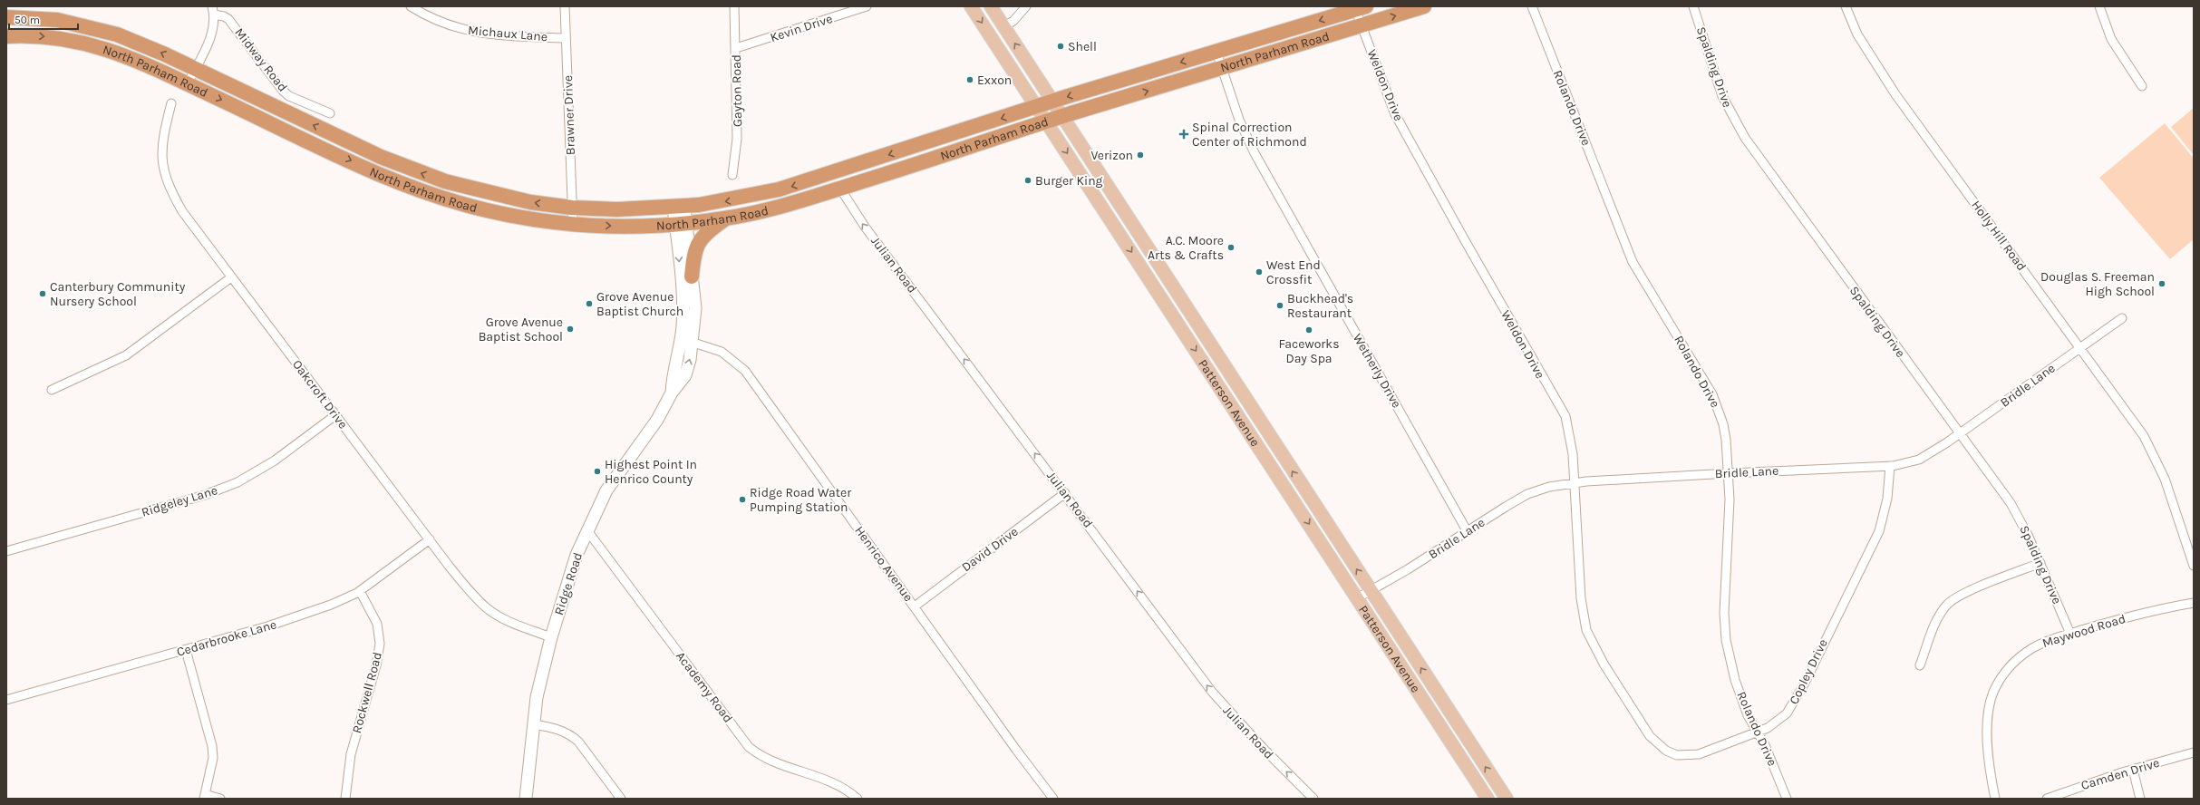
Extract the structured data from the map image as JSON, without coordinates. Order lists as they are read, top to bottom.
{
  "streets": {
    "highway": ["North Parham Road"],
    "main road": ["Patterson Avenue"],
    "street": [
      "Kevin Drive",
      "Michaux Lane",
      "Midway Road",
      "Spalding Drive",
      "Weldon Drive",
      "Gayton Road",
      "Rolando Drive",
      "Brawner Drive",
      "Holly Hill Road",
      "Julian Road",
      "Wetherly Drive",
      "Bridle Lane",
      "Oakcroft Drive",
      "Ridgeley Lane",
      "David Drive",
      "Henrico Avenue",
      "Ridge Road",
      "Maywood Road",
      "Cedarbrooke Lane",
      "Copley Drive",
      "Academy Road",
      "Rockwell Road",
      "Camden Drive"
    ]
  },
  "crossings": [
    ["Kevin Drive", "Gayton Road"],
    ["Michaux Lane", "Brawner Drive"],
    ["North Parham Road", "Midway Road"],
    ["North Parham Road", "Weldon Drive"],
    ["North Parham Road", "Brawner Drive"],
    ["North Parham Road", "Julian Road"],
    ["North Parham Road", "Wetherly Drive"],
    ["North Parham Road", "Patterson Avenue"],
    ["North Parham Road", "Ridge Road"],
    ["Spalding Drive", "Bridle Lane"],
    ["Spalding Drive", "Maywood Road"],
    ["Weldon Drive", "Bridle Lane"],
    ["Weldon Drive", "Copley Drive"],
    ["Rolando Drive", "Bridle Lane"],
    ["Rolando Drive", "Copley Drive"],
    ["Holly Hill Road", "Bridle Lane"],
    ["Julian Road", "David Drive"],
    ["Wetherly Drive", "Bridle Lane"],
    ["Bridle Lane", "Patterson Avenue"],
    ["Bridle Lane", "Copley Drive"],
    ["Oakcroft Drive", "Ridgeley Lane"],
    ["Oakcroft Drive", "Ridge Road"],
    ["Oakcroft Drive", "Cedarbrooke Lane"],
    ["David Drive", "Henrico Avenue"],
    ["Henrico Avenue", "Ridge Road"],
    ["Ridge Road", "Academy Road"],
    ["Cedarbrooke Lane", "Rockwell Road"]
  ],
  "one_way": ["Julian Road"],
  "places": {
    "other": [
      "Shell",
      "Exxon",
      "Verizon",
      "Burger King",
      "A.C. Moore Arts & Crafts",
      "West End Crossfit",
      "Douglas S. Freeman High School",
      "Canterbury Community Nursery School",
      "Grove Avenue Baptist Church",
      "Buckhead's Restaurant",
      "Grove Avenue Baptist School",
      "Faceworks Day Spa",
      "Highest Point In Henrico County",
      "Ridge Road Water Pumping Station"
    ],
    "health": ["Spinal Correction Center of Richmond"]
  },
  "scale_bar": "50 m"
}
